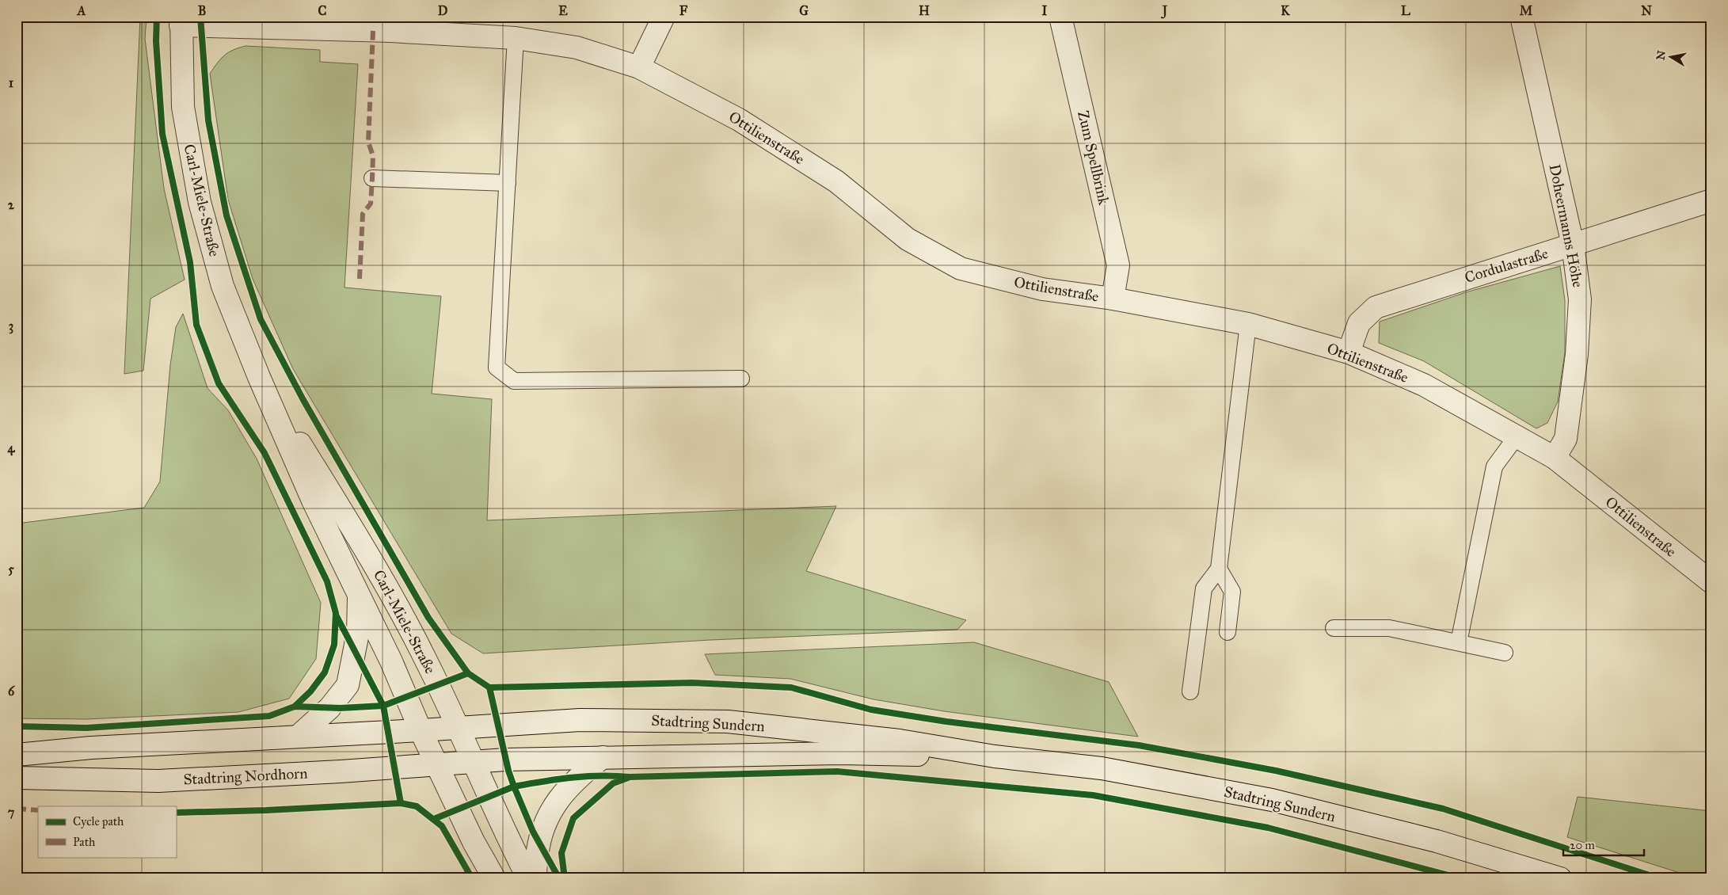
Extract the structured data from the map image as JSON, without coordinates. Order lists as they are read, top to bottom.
{
  "streets": {
    "street": [
      "Ottilienstraße",
      "Zum Spellbrink",
      "Carl-Miele-Straße",
      "Doheermanns Höhe",
      "Cordulastraße",
      "Stadtring Sundern",
      "Stadtring Nordhorn"
    ]
  },
  "crossings": [
    ["Ottilienstraße", "Zum Spellbrink"],
    ["Ottilienstraße", "Carl-Miele-Straße"],
    ["Ottilienstraße", "Doheermanns Höhe"],
    ["Ottilienstraße", "Cordulastraße"],
    ["Carl-Miele-Straße", "Stadtring Sundern"],
    ["Carl-Miele-Straße", "Stadtring Nordhorn"],
    ["Doheermanns Höhe", "Cordulastraße"],
    ["Stadtring Sundern", "Stadtring Nordhorn"]
  ],
  "legend": ["Cycle path", "Path"],
  "scale_bar": "20 m",
  "north": "left",
  "grid": {
    "columns": [
      "A",
      "B",
      "C",
      "D",
      "E",
      "F",
      "G",
      "H",
      "I",
      "J",
      "K",
      "L",
      "M",
      "N"
    ],
    "rows": [
      "1",
      "2",
      "3",
      "4",
      "5",
      "6",
      "7"
    ]
  }
}
